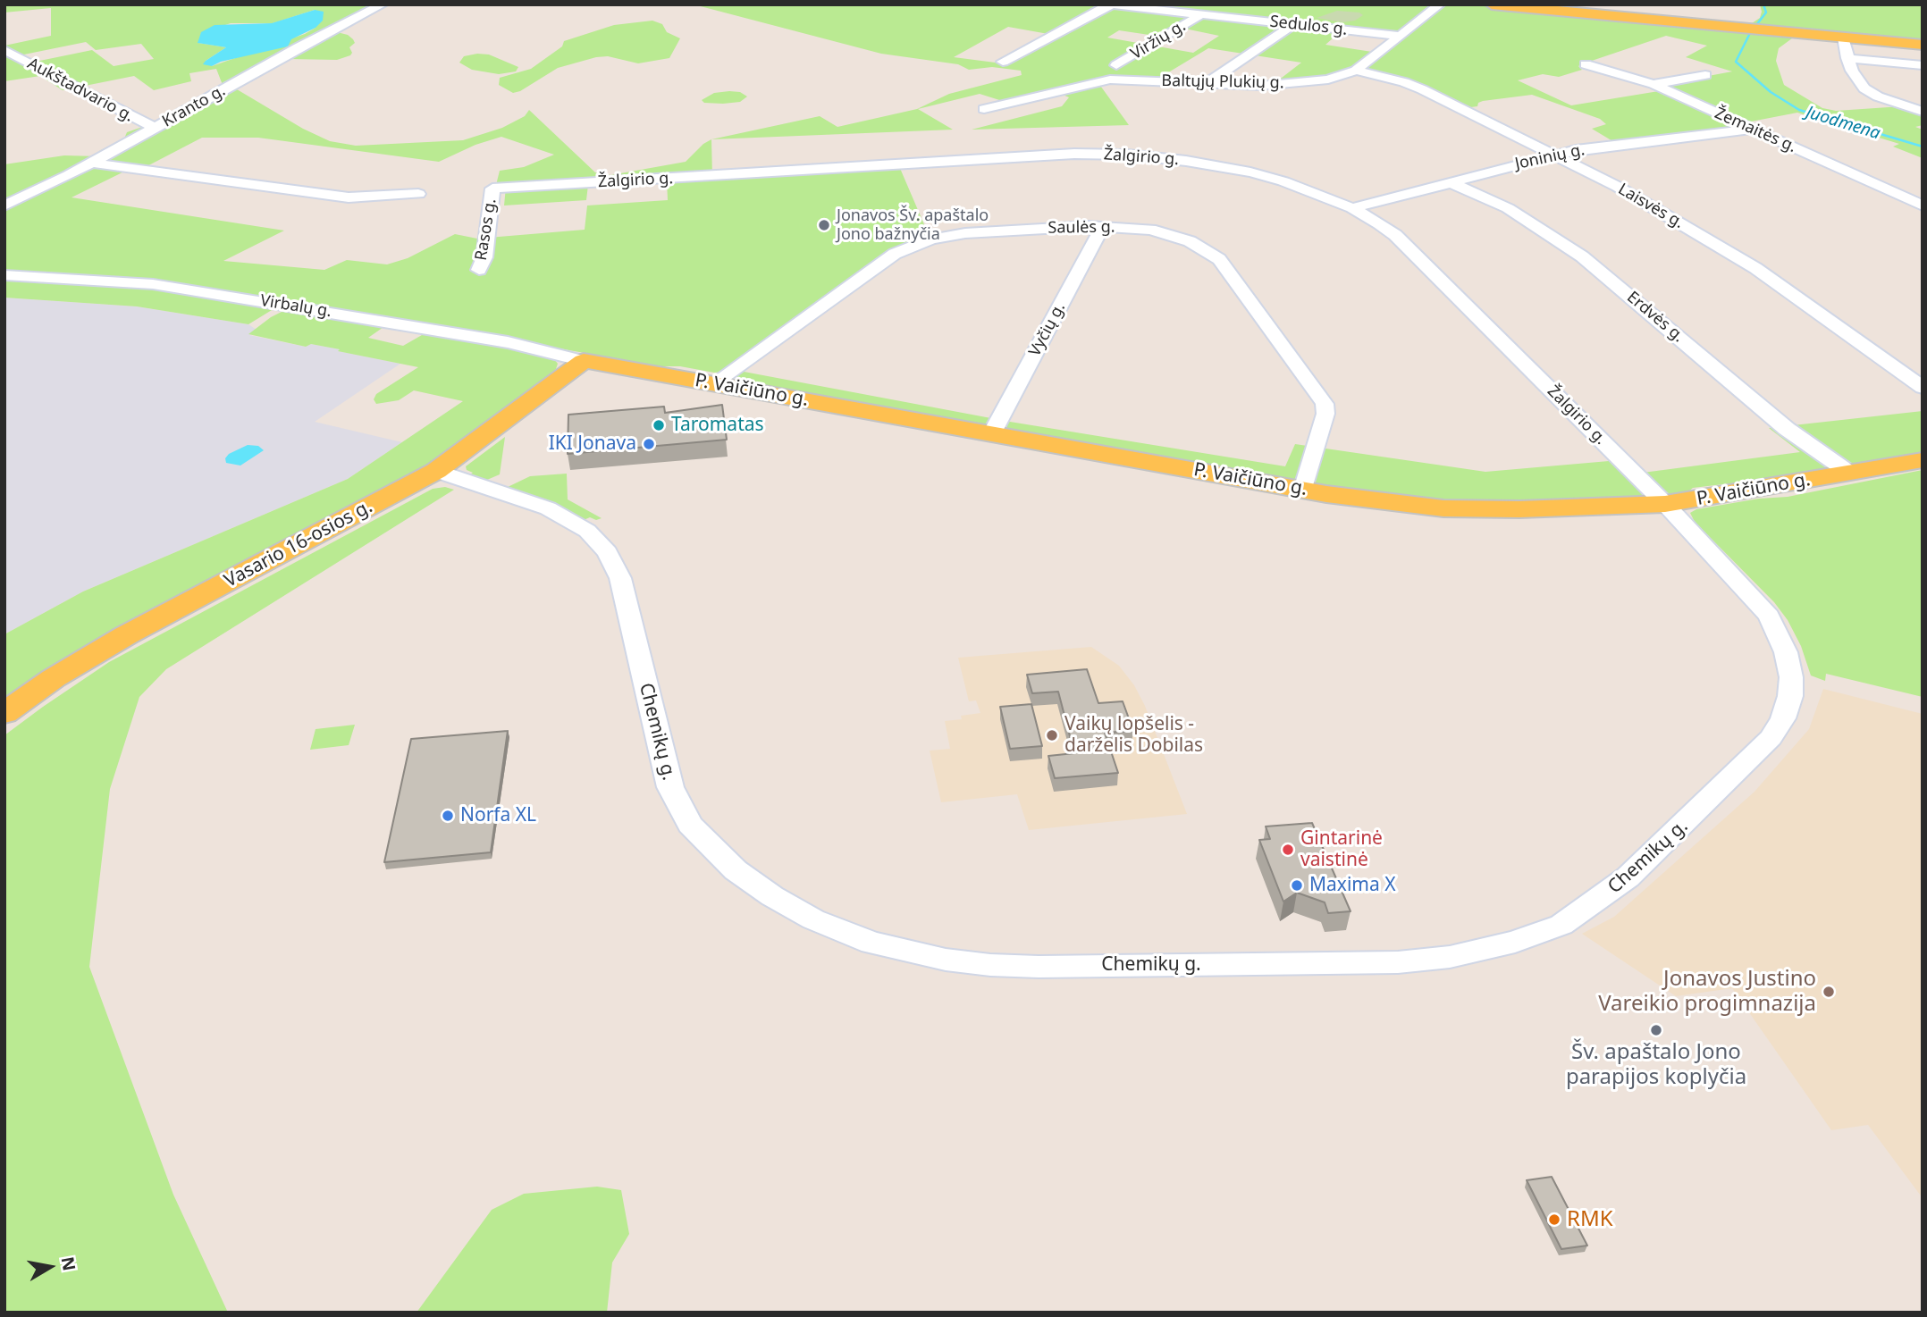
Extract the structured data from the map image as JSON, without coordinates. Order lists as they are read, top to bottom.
{
  "streets": {
    "main road": ["P. Vaičiūno g.", "Vasario 16-osios g."],
    "street": [
      "Sedulos g.",
      "Viržių g.",
      "Baltųjų Plukių g.",
      "Aukštadvario g.",
      "Kranto g.",
      "Žemaitės g.",
      "Žalgirio g.",
      "Joninių g.",
      "Laisvės g.",
      "Saulės g.",
      "Rasos g.",
      "Virbalų g.",
      "Erdvės g.",
      "Vyčių g.",
      "Chemikų g."
    ]
  },
  "crossings": [
    ["Sedulos g.", "Viržių g."],
    ["Sedulos g.", "Baltųjų Plukių g."],
    ["Baltųjų Plukių g.", "Laisvės g."],
    ["Aukštadvario g.", "Kranto g."],
    ["Žemaitės g.", "Joninių g."],
    ["Žalgirio g.", "Joninių g."],
    ["Žalgirio g.", "Rasos g."],
    ["Žalgirio g.", "P. Vaičiūno g."],
    ["Žalgirio g.", "Chemikų g."],
    ["Joninių g.", "Laisvės g."],
    ["Joninių g.", "Erdvės g."],
    ["Saulės g.", "Vyčių g."],
    ["Saulės g.", "P. Vaičiūno g."],
    ["Virbalų g.", "P. Vaičiūno g."],
    ["Virbalų g.", "Vasario 16-osios g."],
    ["Erdvės g.", "P. Vaičiūno g."],
    ["Vyčių g.", "P. Vaičiūno g."],
    ["P. Vaičiūno g.", "Vasario 16-osios g."],
    ["P. Vaičiūno g.", "Chemikų g."],
    ["Vasario 16-osios g.", "Chemikų g."]
  ],
  "water": ["Juodmena"],
  "places": [
    "Jonavos Šv. apaštalo Jono bažnyčia",
    "Taromatas",
    "IKI Jonava",
    "Vaikų lopšelis - darželis Dobilas",
    "Norfa XL",
    "Gintarinė vaistinė",
    "Maxima X",
    "Jonavos Justino Vareikio progimnazija",
    "Šv. apaštalo Jono parapijos koplyčia",
    "RMK"
  ],
  "north": "right"
}
